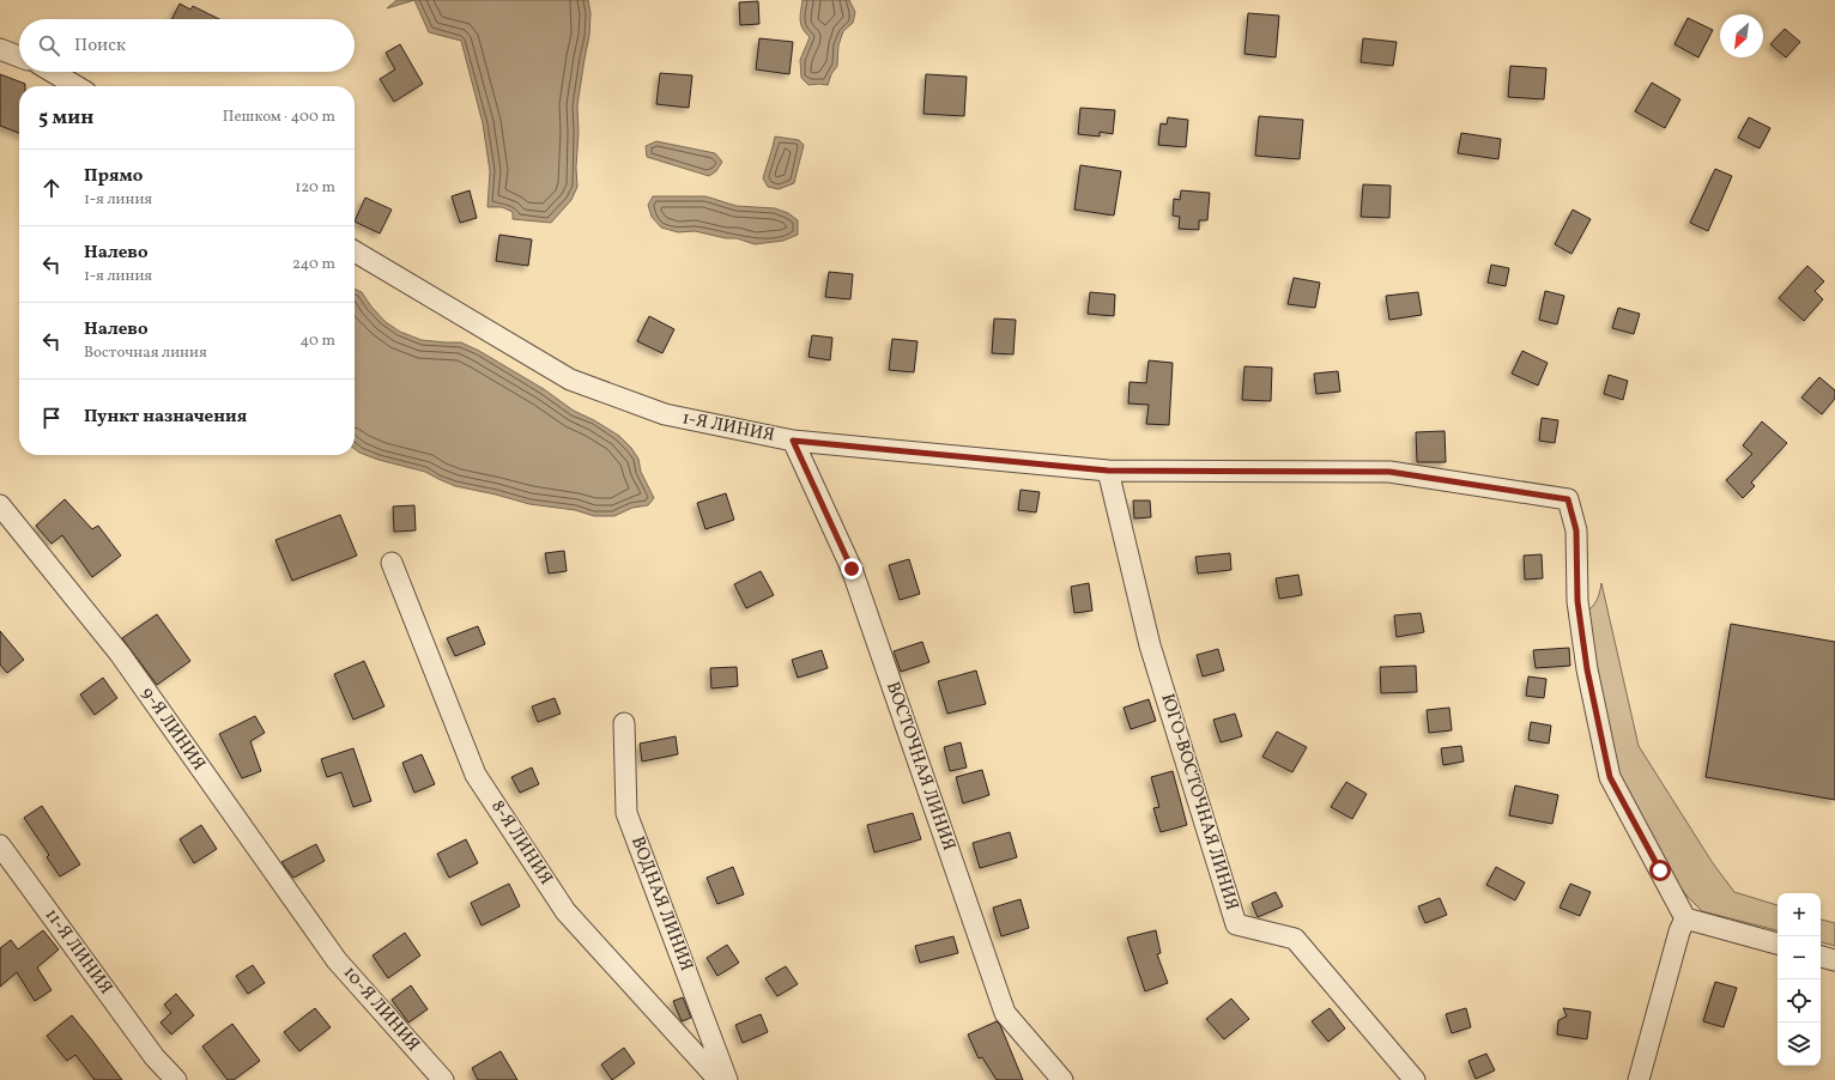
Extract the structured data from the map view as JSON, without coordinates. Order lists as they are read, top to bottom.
{
  "streets": {
    "street": [
      "1-Я ЛИНИЯ",
      "9-Я ЛИНИЯ",
      "ВОСТОЧНАЯ ЛИНИЯ",
      "ЮГО-ВОСТОЧНАЯ ЛИНИЯ",
      "8-Я ЛИНИЯ",
      "ВОДНАЯ ЛИНИЯ",
      "11-Я ЛИНИЯ",
      "10-Я ЛИНИЯ"
    ]
  },
  "crossings": [
    ["1-Я ЛИНИЯ", "ВОСТОЧНАЯ ЛИНИЯ"],
    ["1-Я ЛИНИЯ", "ЮГО-ВОСТОЧНАЯ ЛИНИЯ"],
    ["9-Я ЛИНИЯ", "10-Я ЛИНИЯ"]
  ],
  "north": "bottom left",
  "page": {
    "search": "Поиск",
    "heading": ["5 мин", "Пешком · 400 m"],
    "list": [
      ["Прямо", "1-я линия", "120 m"],
      ["Налево", "1-я линия", "240 m"],
      ["Налево", "Восточная линия", "40 m"],
      "Пункт назначения"
    ],
    "map_buttons": ["+", "−"]
  }
}
